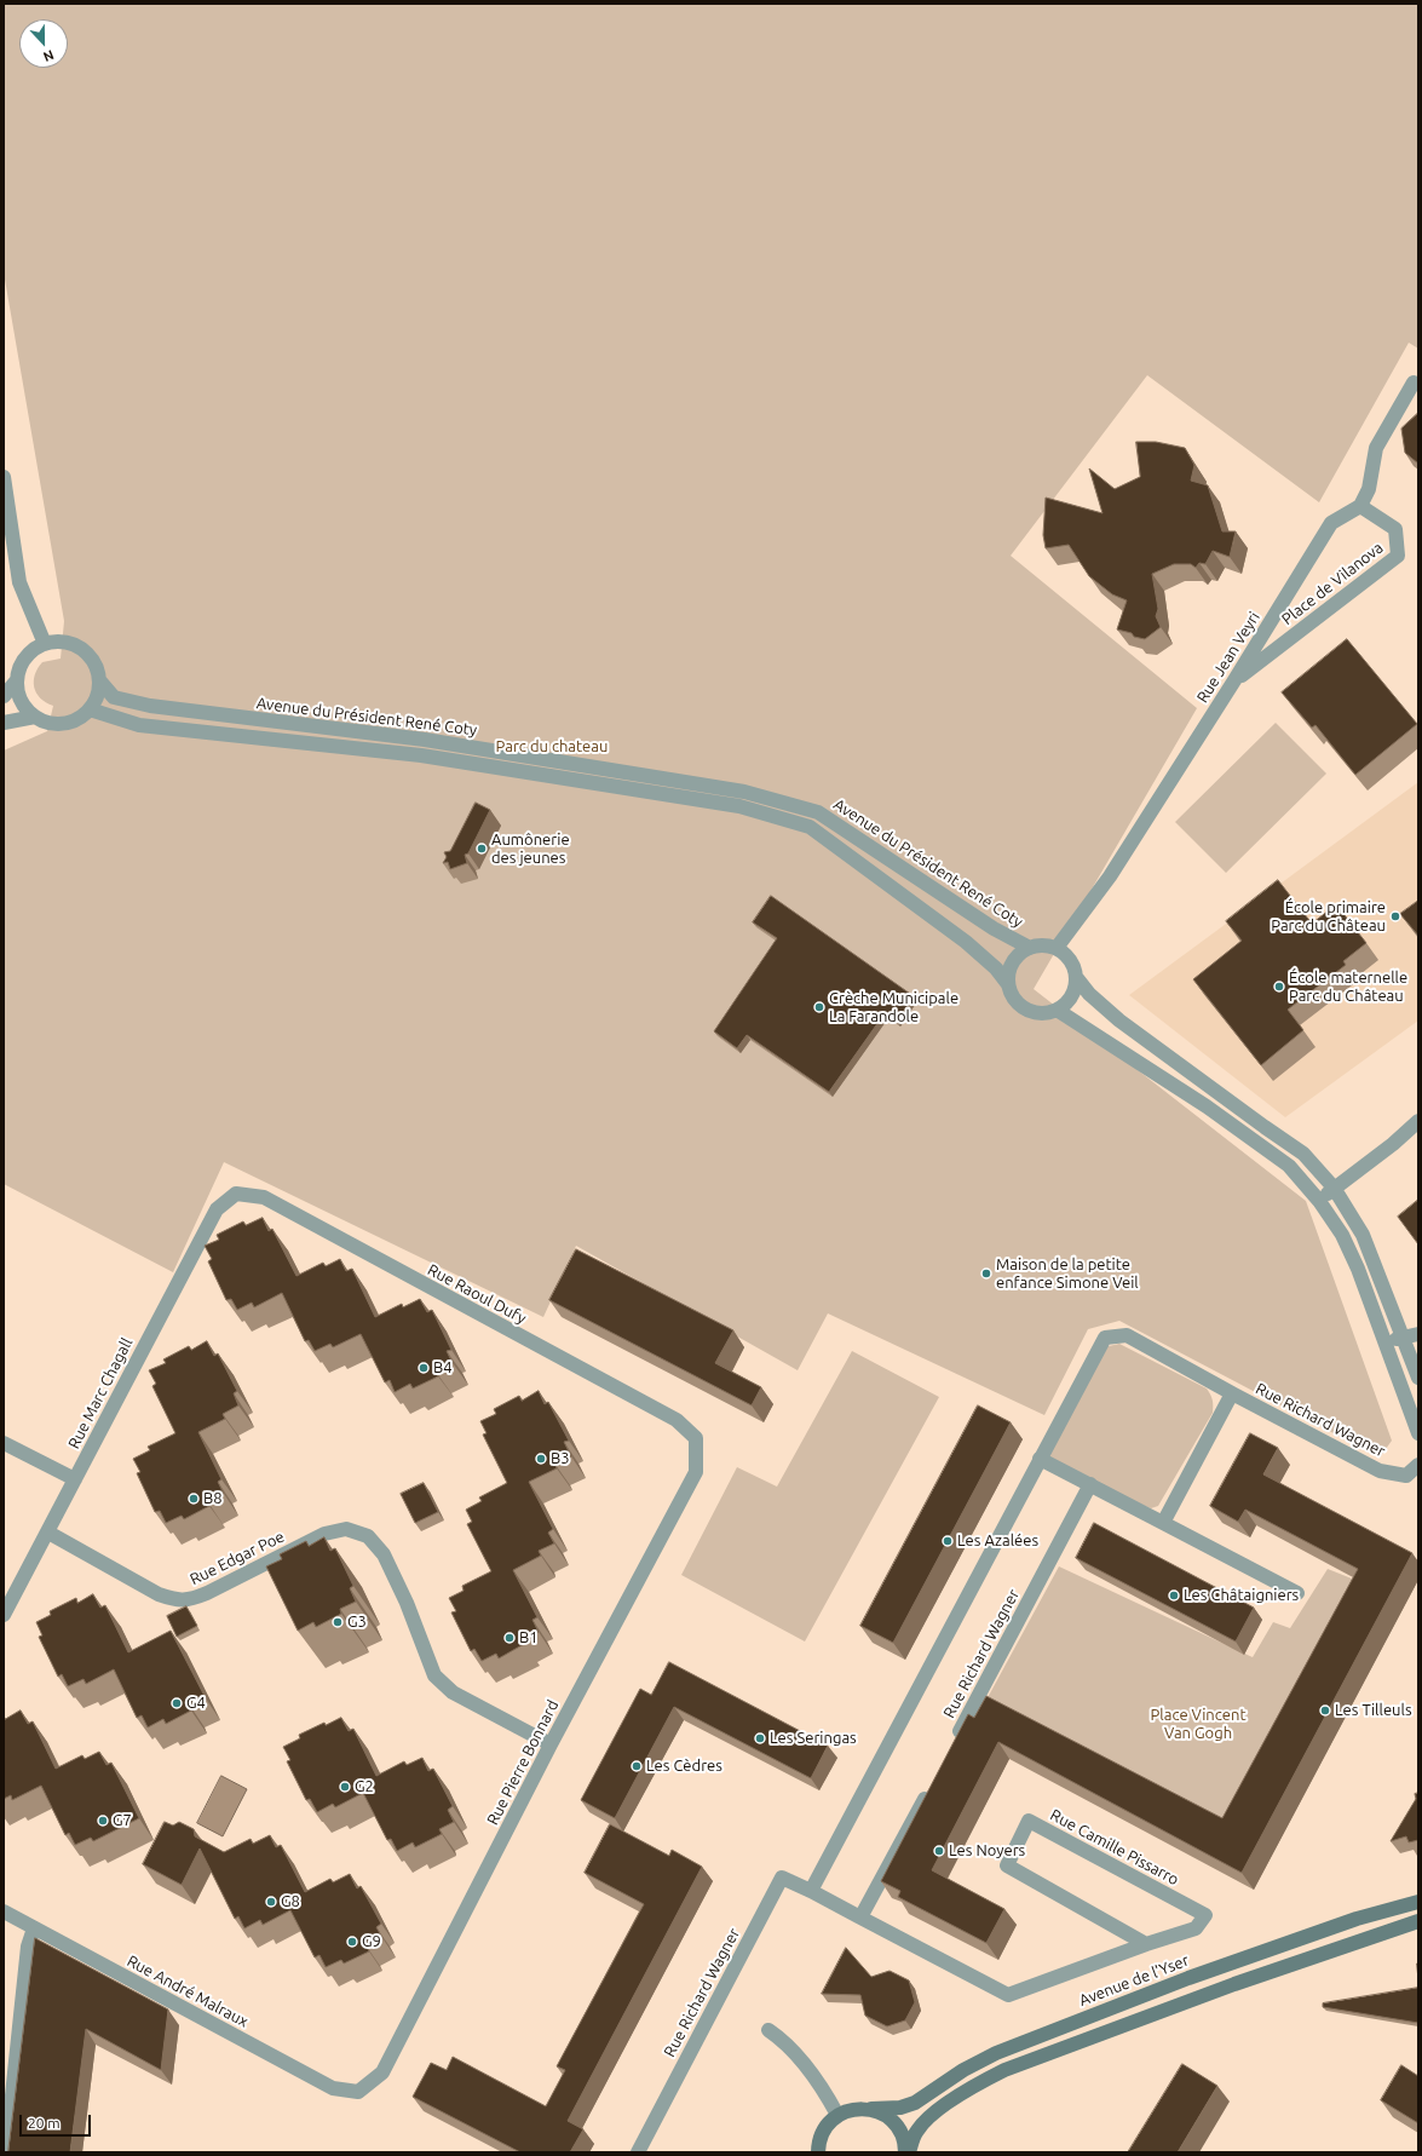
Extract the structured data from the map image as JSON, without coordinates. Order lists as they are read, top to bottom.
{
  "streets": {
    "main road": ["Avenue de l'Yser"],
    "street": [
      "Place de Vilanova",
      "Rue Jean Veyri",
      "Avenue du Président René Coty",
      "Rue Raoul Dufy",
      "Rue Marc Chagall",
      "Rue Richard Wagner",
      "Rue Edgar Poe",
      "Rue Pierre Bonnard",
      "Rue Camille Pissarro",
      "Rue André Malraux"
    ]
  },
  "crossings": [
    ["Place de Vilanova", "Rue Jean Veyri"],
    ["Rue Jean Veyri", "Avenue du Président René Coty"],
    ["Rue Raoul Dufy", "Rue Marc Chagall"],
    ["Rue Raoul Dufy", "Rue Pierre Bonnard"],
    ["Rue Marc Chagall", "Rue Edgar Poe"],
    ["Rue Richard Wagner", "Rue Camille Pissarro"],
    ["Rue Edgar Poe", "Rue Pierre Bonnard"],
    ["Rue Pierre Bonnard", "Rue André Malraux"]
  ],
  "parks": ["Parc du chateau", "Place Vincent Van Gogh"],
  "places": [
    "Aumônerie des jeunes",
    "École primaire Parc du Château",
    "École maternelle Parc du Château",
    "Crèche Municipale La Farandole",
    "Maison de la petite enfance Simone Veil",
    "B4",
    "B3",
    "B8",
    "Les Azalées",
    "Les Châtaigniers",
    "G3",
    "B1",
    "G4",
    "Les Tilleuls",
    "Les Seringas",
    "Les Cèdres",
    "G2",
    "G7",
    "Les Noyers",
    "G8",
    "G9"
  ],
  "scale_bar": "20 m",
  "north": "bottom"
}
